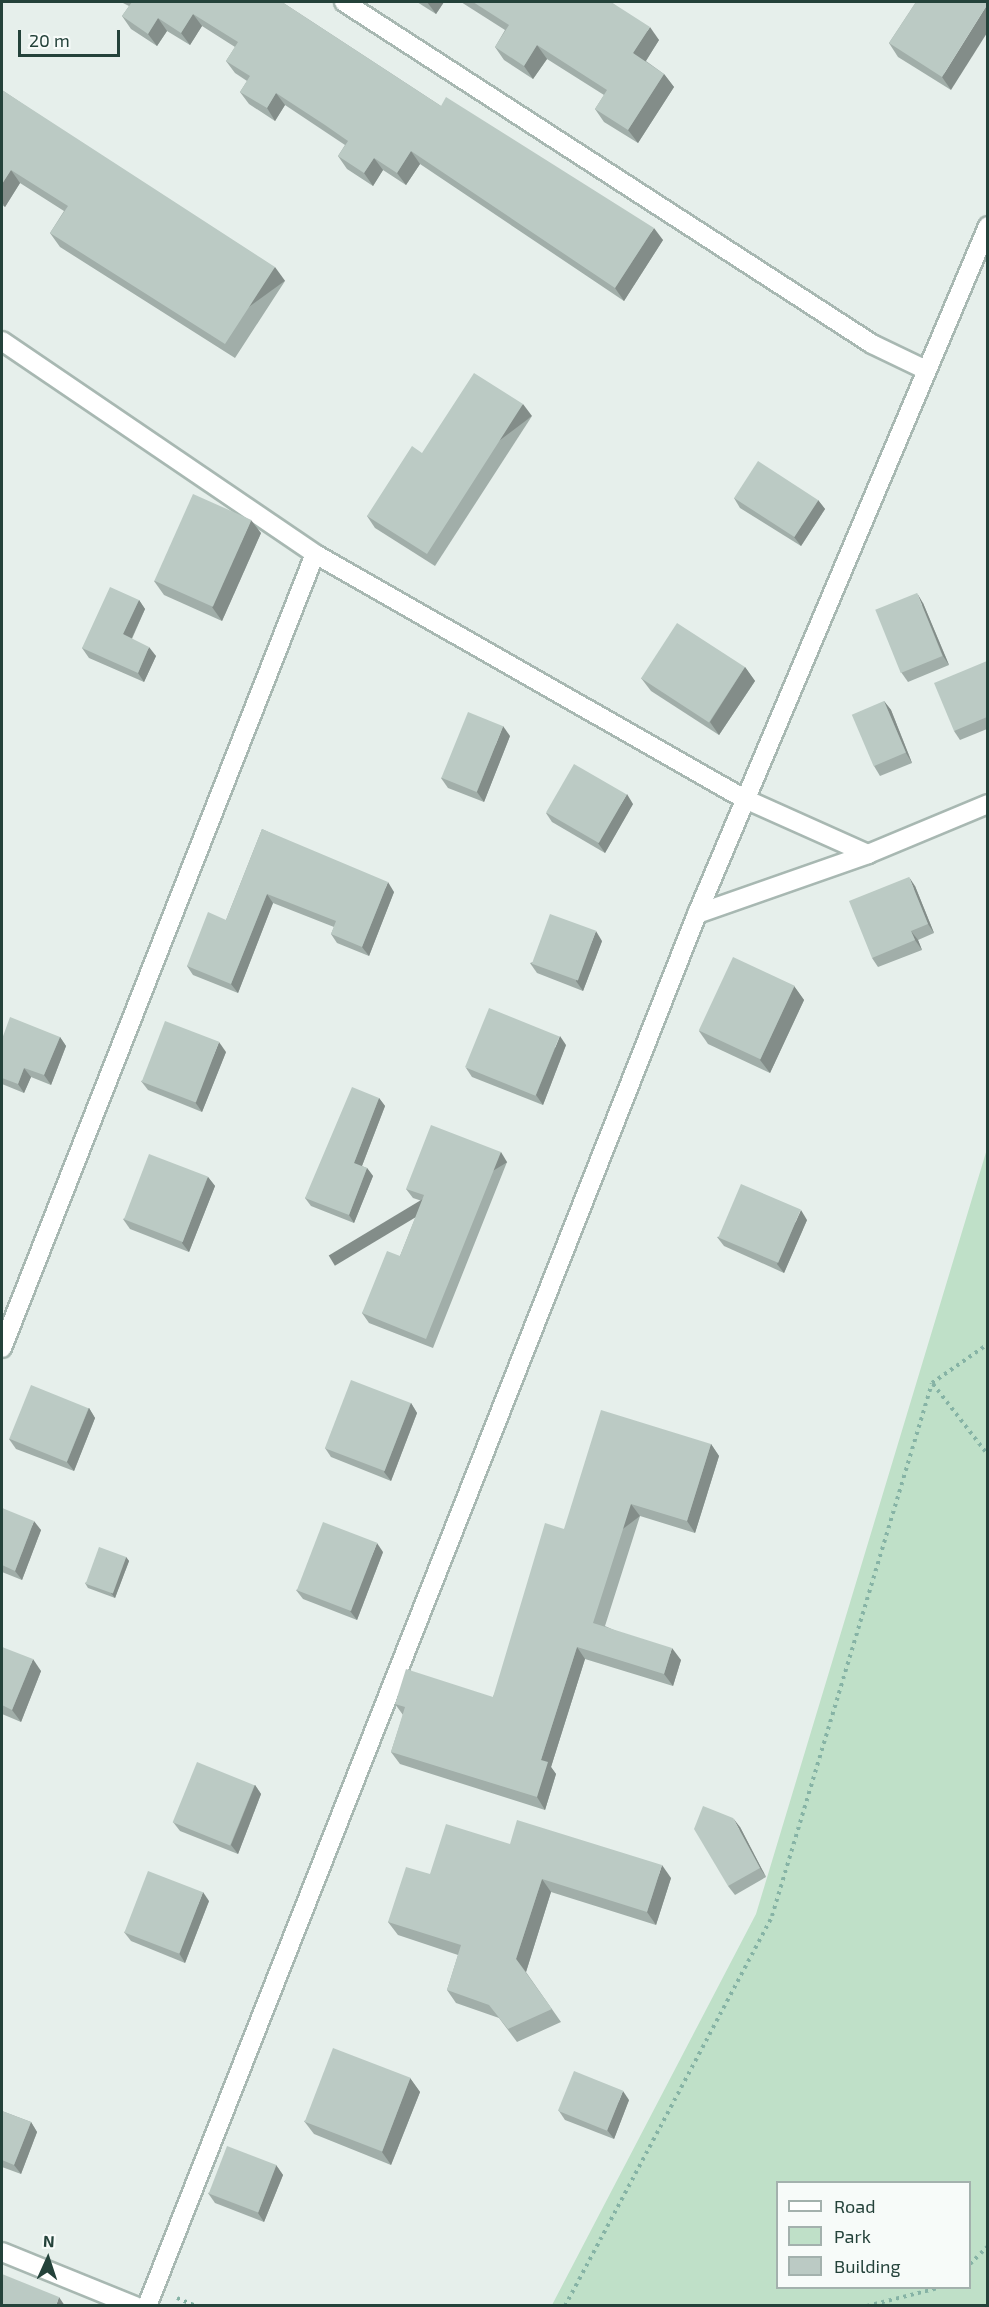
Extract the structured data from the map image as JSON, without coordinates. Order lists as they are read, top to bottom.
{
  "legend": ["Road", "Park", "Building"],
  "scale_bar": "20 m",
  "north": "top"
}
